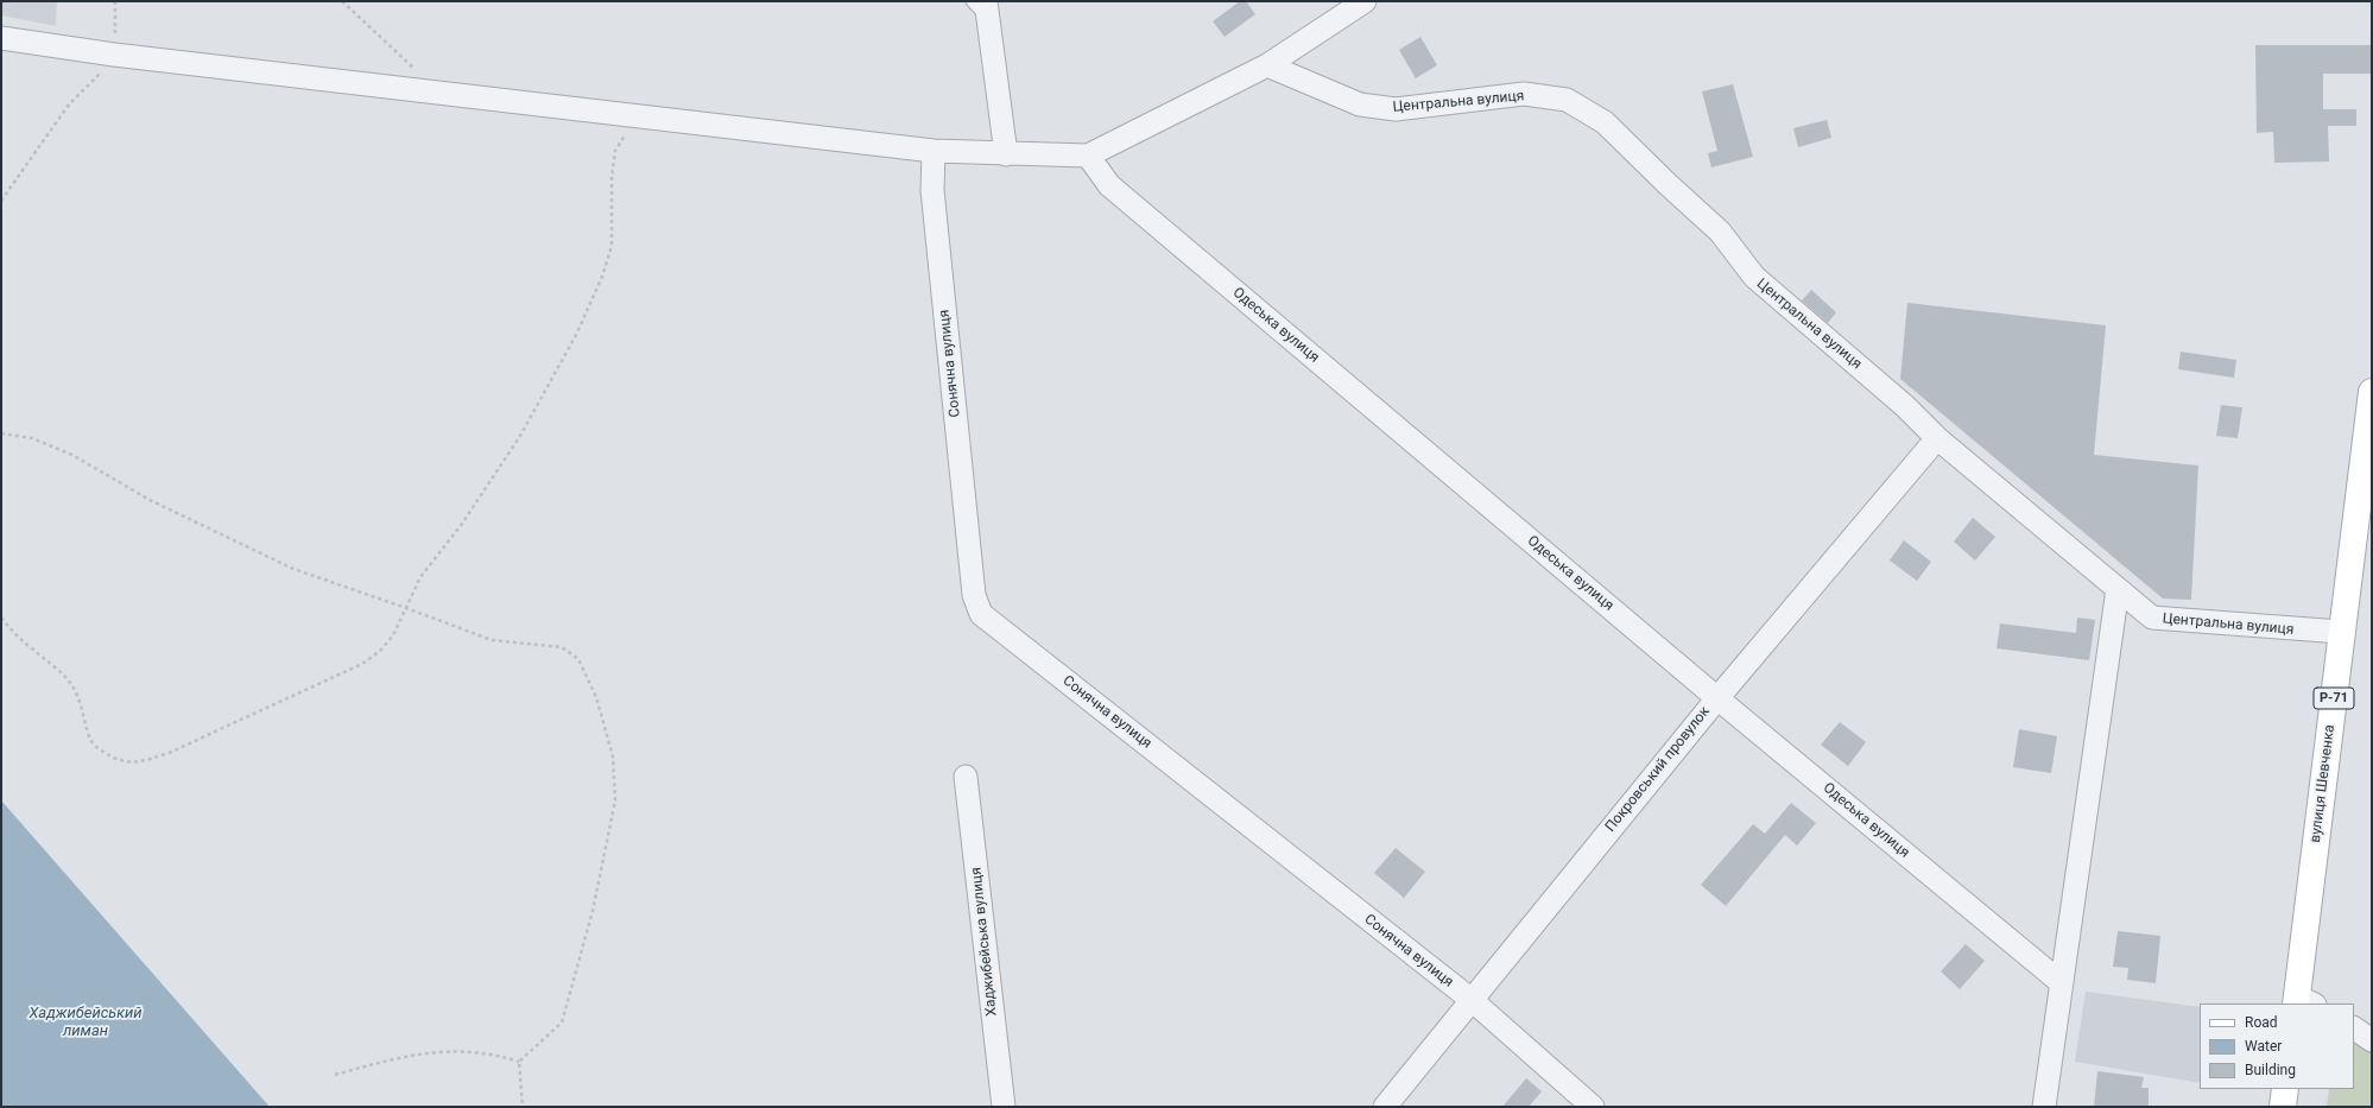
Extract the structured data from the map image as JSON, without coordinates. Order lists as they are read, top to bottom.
{
  "streets": {
    "main road": ["Р-71", "вулиця Шевченка"],
    "street": [
      "Центральна вулиця",
      "Одеська вулиця",
      "Сонячна вулиця",
      "Покровський провулок",
      "Хаджибейська вулиця"
    ]
  },
  "crossings": [
    ["Центральна вулиця", "Покровський провулок"],
    ["Центральна вулиця", "вулиця Шевченка"],
    ["Одеська вулиця", "Покровський провулок"],
    ["Сонячна вулиця", "Покровський провулок"]
  ],
  "water": ["Хаджибейський лиман"],
  "legend": ["Road", "Water", "Building"]
}
